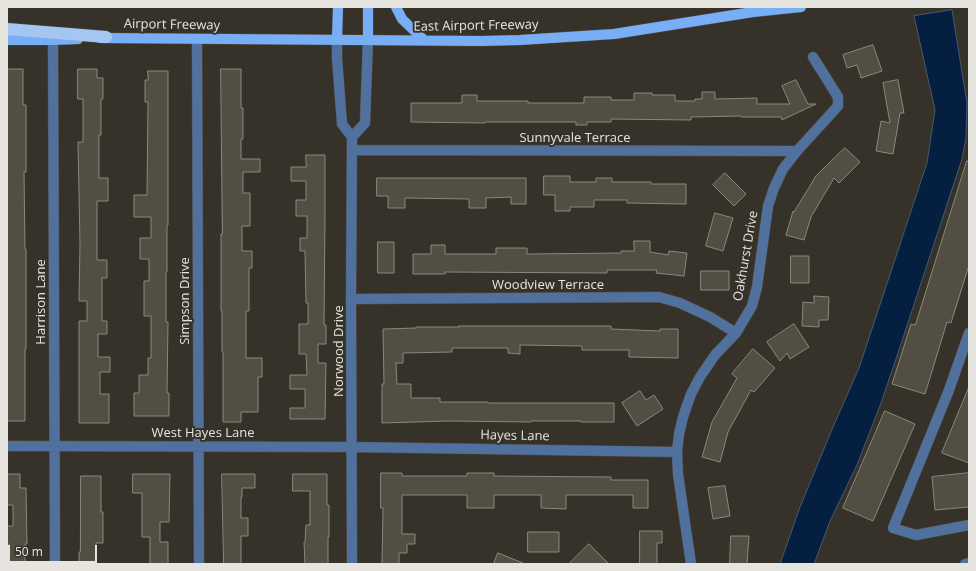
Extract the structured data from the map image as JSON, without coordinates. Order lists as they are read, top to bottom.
{
  "streets": {
    "main road": ["Airport Freeway", "East Airport Freeway"],
    "street": [
      "Sunnyvale Terrace",
      "Oakhurst Drive",
      "Woodview Terrace",
      "Simpson Drive",
      "Harrison Lane",
      "Norwood Drive",
      "West Hayes Lane",
      "Hayes Lane"
    ]
  },
  "crossings": [
    ["Airport Freeway", "East Airport Freeway"],
    ["Airport Freeway", "Simpson Drive"],
    ["Airport Freeway", "Harrison Lane"],
    ["Sunnyvale Terrace", "Oakhurst Drive"],
    ["Sunnyvale Terrace", "Norwood Drive"],
    ["Oakhurst Drive", "Woodview Terrace"],
    ["Oakhurst Drive", "Hayes Lane"],
    ["Woodview Terrace", "Norwood Drive"],
    ["Simpson Drive", "West Hayes Lane"],
    ["Harrison Lane", "West Hayes Lane"],
    ["Norwood Drive", "West Hayes Lane"],
    ["Norwood Drive", "Hayes Lane"],
    ["West Hayes Lane", "Hayes Lane"]
  ],
  "scale_bar": "50 m"
}
